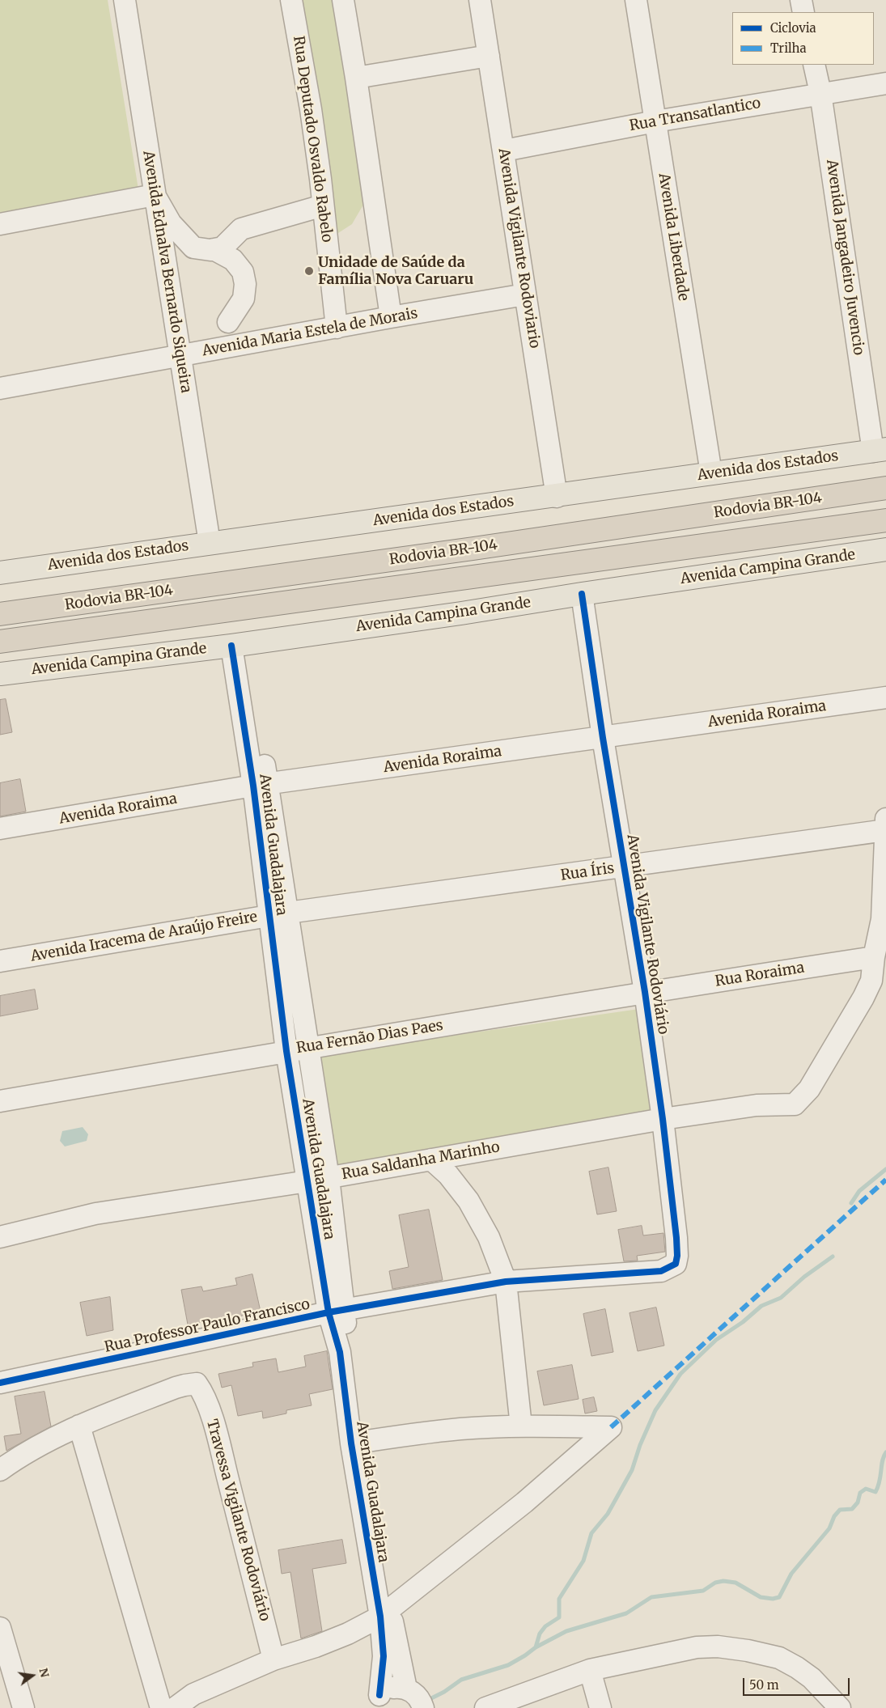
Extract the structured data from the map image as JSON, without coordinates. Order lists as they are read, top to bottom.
{
  "streets": {
    "highway": ["Rodovia BR-104"],
    "main road": ["Avenida dos Estados", "Avenida Campina Grande"],
    "street": [
      "Rua Transatlantico",
      "Rua Deputado Osvaldo Rabelo",
      "Avenida Liberdade",
      "Avenida Vigilante Rodoviario",
      "Avenida Jangadeiro Juvencio",
      "Avenida Ednalva Bernardo Siqueira",
      "Avenida Maria Estela de Morais",
      "Avenida Roraima",
      "Avenida Guadalajara",
      "Rua Íris",
      "Avenida Vigilante Rodoviário",
      "Avenida Iracema de Araújo Freire",
      "Rua Roraima",
      "Rua Fernão Dias Paes",
      "Rua Saldanha Marinho",
      "Rua Professor Paulo Francisco",
      "Travessa Vigilante Rodoviário"
    ]
  },
  "crossings": [
    ["Rua Transatlantico", "Avenida Liberdade"],
    ["Rua Transatlantico", "Avenida Vigilante Rodoviario"],
    ["Rua Transatlantico", "Avenida Jangadeiro Juvencio"],
    ["Rua Deputado Osvaldo Rabelo", "Avenida Maria Estela de Morais"],
    ["Avenida Liberdade", "Avenida dos Estados"],
    ["Avenida Vigilante Rodoviario", "Avenida Maria Estela de Morais"],
    ["Avenida Vigilante Rodoviario", "Avenida dos Estados"],
    ["Avenida Jangadeiro Juvencio", "Avenida dos Estados"],
    ["Avenida Ednalva Bernardo Siqueira", "Avenida Maria Estela de Morais"],
    ["Avenida Ednalva Bernardo Siqueira", "Avenida dos Estados"],
    ["Avenida Campina Grande", "Avenida Guadalajara"],
    ["Avenida Campina Grande", "Avenida Vigilante Rodoviário"],
    ["Avenida Roraima", "Avenida Guadalajara"],
    ["Avenida Roraima", "Avenida Vigilante Rodoviário"],
    ["Avenida Guadalajara", "Rua Íris"],
    ["Avenida Guadalajara", "Avenida Iracema de Araújo Freire"],
    ["Avenida Guadalajara", "Rua Fernão Dias Paes"],
    ["Avenida Guadalajara", "Rua Saldanha Marinho"],
    ["Avenida Guadalajara", "Rua Professor Paulo Francisco"],
    ["Rua Íris", "Avenida Vigilante Rodoviário"],
    ["Rua Íris", "Avenida Iracema de Araújo Freire"],
    ["Avenida Vigilante Rodoviário", "Rua Roraima"],
    ["Avenida Vigilante Rodoviário", "Rua Fernão Dias Paes"],
    ["Avenida Vigilante Rodoviário", "Rua Saldanha Marinho"],
    ["Avenida Vigilante Rodoviário", "Rua Professor Paulo Francisco"],
    ["Rua Roraima", "Rua Fernão Dias Paes"],
    ["Rua Roraima", "Rua Saldanha Marinho"]
  ],
  "places": ["Unidade de Saúde da Família Nova Caruaru"],
  "legend": ["Ciclovia", "Trilha"],
  "scale_bar": "50 m",
  "north": "right"
}
